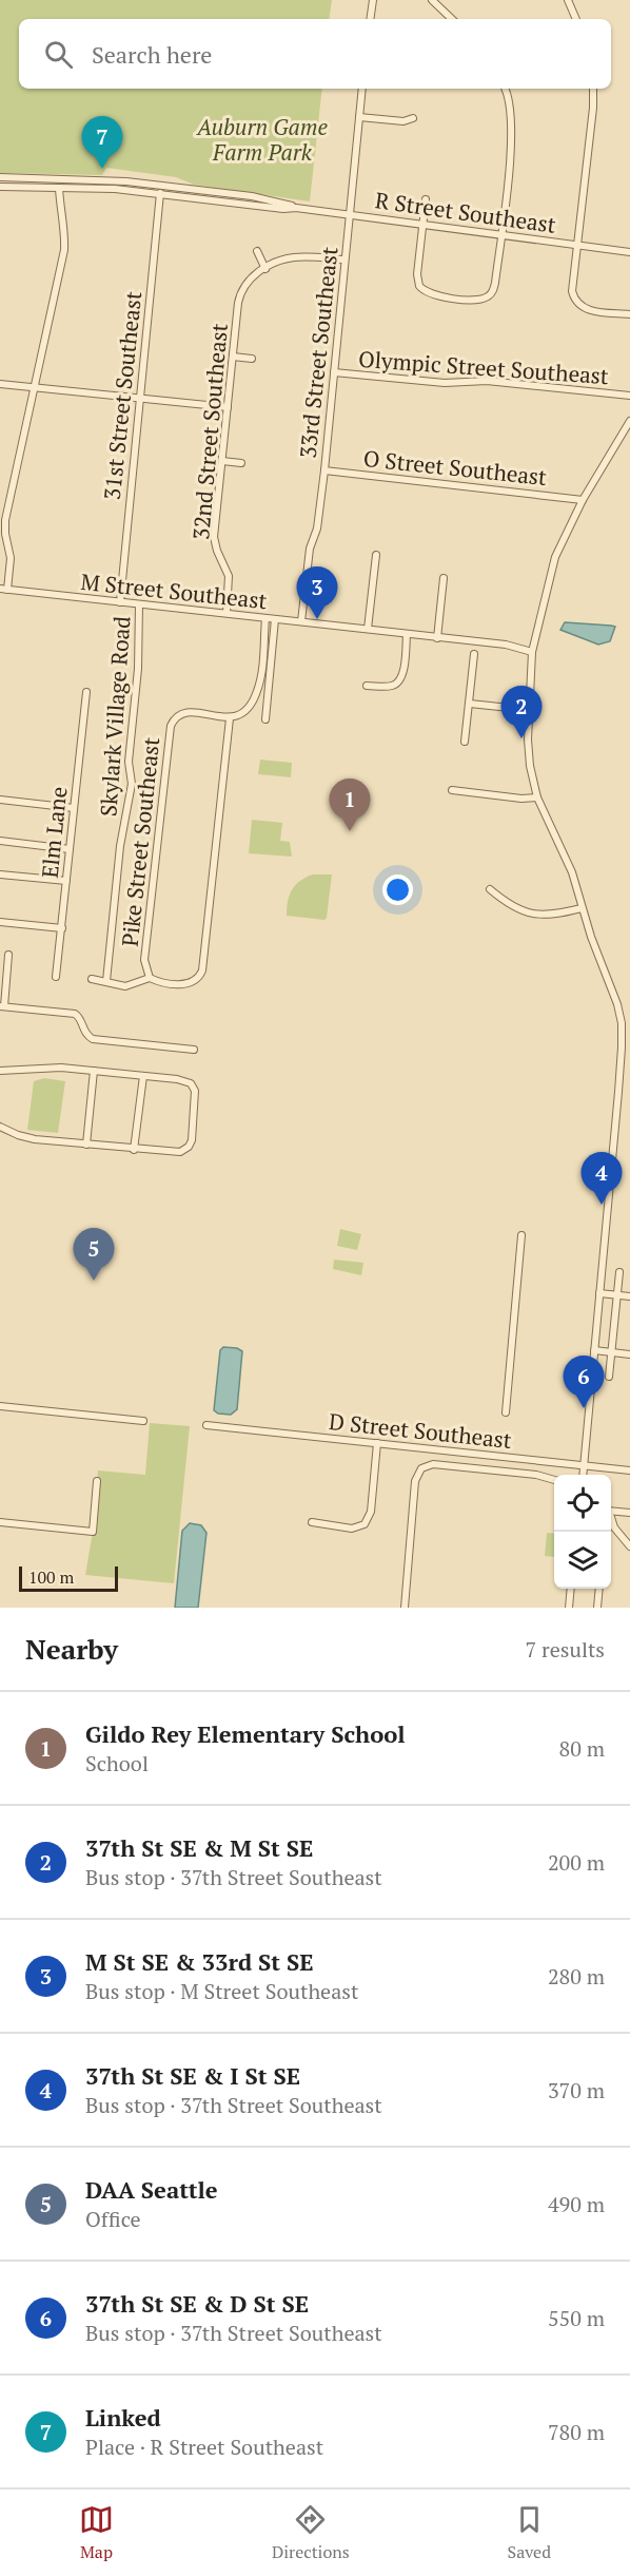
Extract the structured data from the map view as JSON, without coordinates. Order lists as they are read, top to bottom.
{
  "streets": {
    "street": [
      "R Street Southeast",
      "33rd Street Southeast",
      "Olympic Street Southeast",
      "31st Street Southeast",
      "32nd Street Southeast",
      "O Street Southeast",
      "M Street Southeast",
      "Skylark Village Road",
      "Elm Lane",
      "Pike Street Southeast",
      "D Street Southeast"
    ]
  },
  "crossings": [
    ["R Street Southeast", "33rd Street Southeast"],
    ["R Street Southeast", "31st Street Southeast"],
    ["33rd Street Southeast", "Olympic Street Southeast"],
    ["33rd Street Southeast", "O Street Southeast"],
    ["33rd Street Southeast", "M Street Southeast"],
    ["31st Street Southeast", "M Street Southeast"],
    ["32nd Street Southeast", "M Street Southeast"],
    ["M Street Southeast", "Skylark Village Road"]
  ],
  "parks": ["Auburn Game Farm Park"],
  "scale_bar": "100 m",
  "page": {
    "search": "Search here",
    "pins": [
      "7",
      "3",
      "2",
      "1",
      "4",
      "5",
      "6"
    ],
    "scale": "100 m",
    "heading": ["Nearby", "7 results"],
    "list": [
      {
        "mark": "1",
        "name": "Gildo Rey Elementary School",
        "note": "School",
        "value": "80 m"
      },
      {
        "mark": "2",
        "name": "37th St SE & M St SE",
        "note": "Bus stop · 37th Street Southeast",
        "value": "200 m"
      },
      {
        "mark": "3",
        "name": "M St SE & 33rd St SE",
        "note": "Bus stop · M Street Southeast",
        "value": "280 m"
      },
      {
        "mark": "4",
        "name": "37th St SE & I St SE",
        "note": "Bus stop · 37th Street Southeast",
        "value": "370 m"
      },
      {
        "mark": "5",
        "name": "DAA Seattle",
        "note": "Office",
        "value": "490 m"
      },
      {
        "mark": "6",
        "name": "37th St SE & D St SE",
        "note": "Bus stop · 37th Street Southeast",
        "value": "550 m"
      },
      {
        "mark": "7",
        "name": "Linked",
        "note": "Place · R Street Southeast",
        "value": "780 m"
      }
    ],
    "nav": ["Map", "Directions", "Saved"]
  }
}
